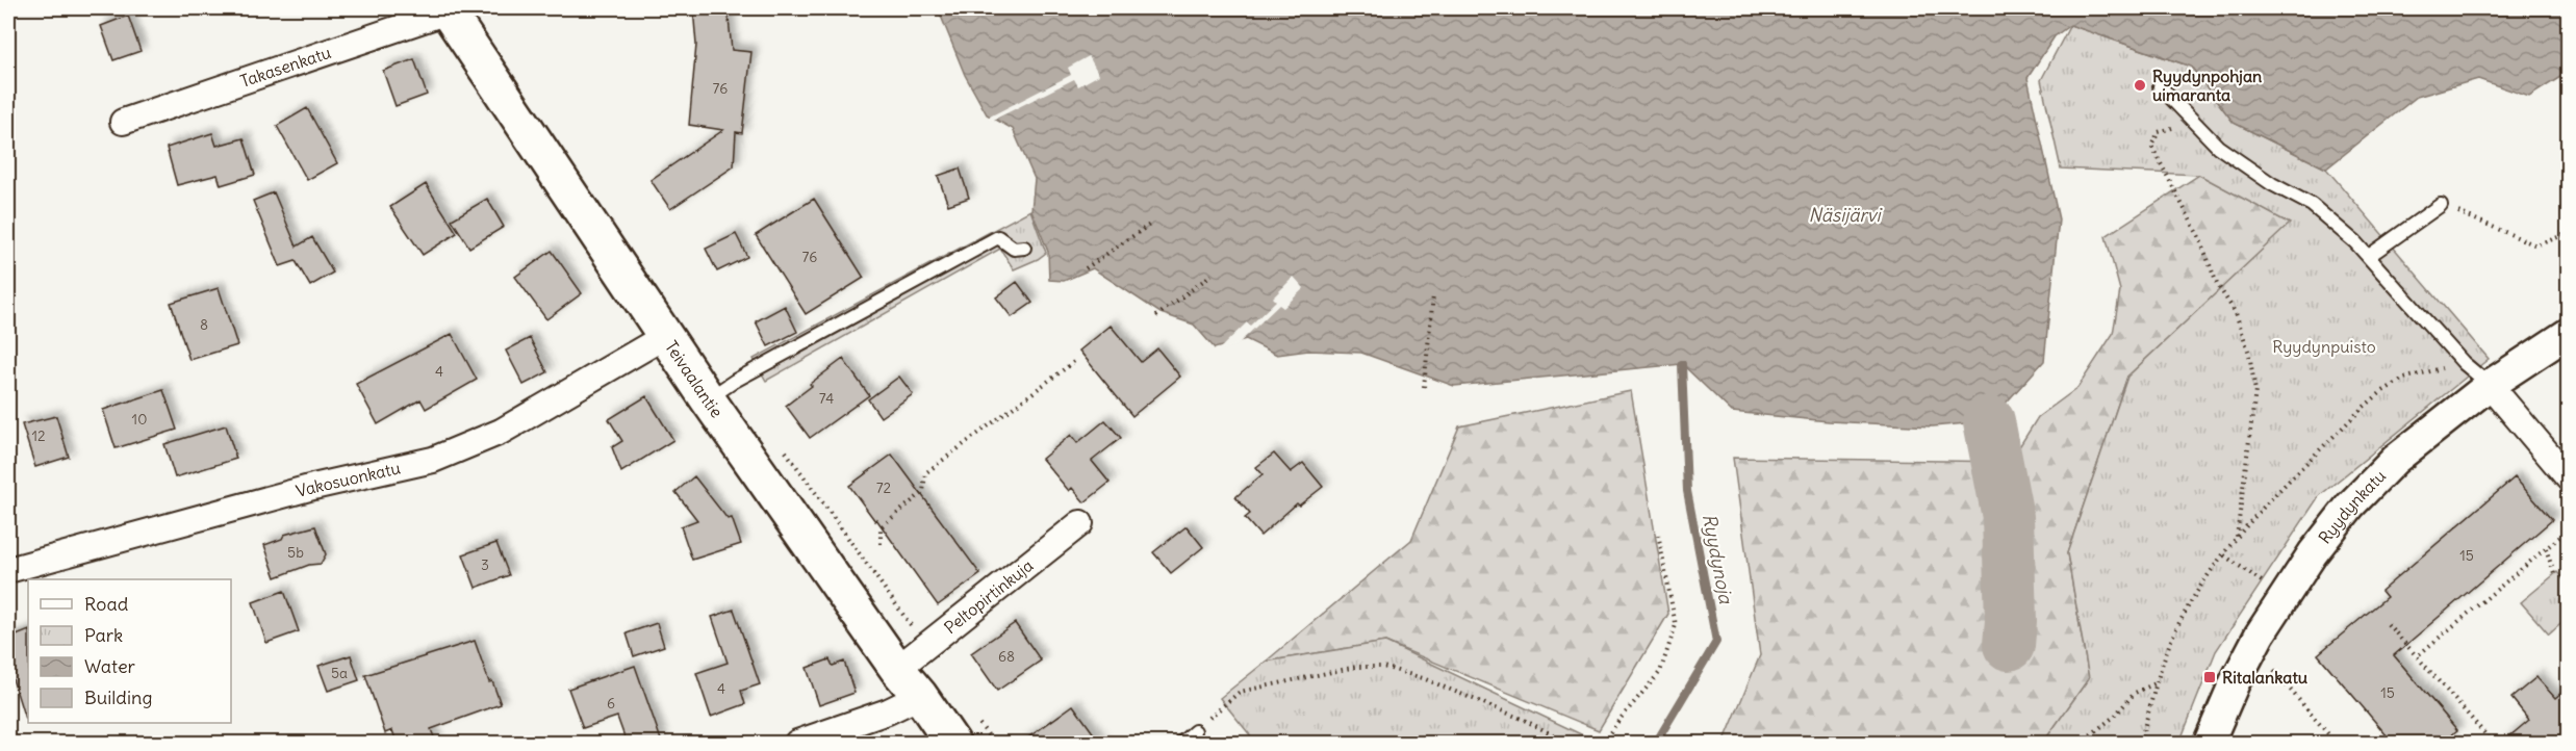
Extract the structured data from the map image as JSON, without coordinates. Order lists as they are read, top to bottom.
{
  "streets": {
    "main road": ["Teivaalantie"],
    "street": [
      "Takasenkatu",
      "Vakosuonkatu",
      "Ryydynkatu",
      "Peltopirtinkuja"
    ]
  },
  "crossings": [
    ["Takasenkatu", "Teivaalantie"],
    ["Teivaalantie", "Vakosuonkatu"],
    ["Teivaalantie", "Peltopirtinkuja"]
  ],
  "water": ["Näsijärvi", "Ryydynoja"],
  "parks": ["Ryydynpuisto"],
  "places": {
    "other": ["Ryydynpohjan uimaranta"],
    "transit": ["Ritalankatu"]
  },
  "house_numbers": [
    "76",
    "76",
    "8",
    "4",
    "74",
    "10",
    "12",
    "72",
    "5b",
    "15",
    "3",
    "68",
    "5a",
    "4",
    "15",
    "6"
  ],
  "legend": [
    "Road",
    "Park",
    "Water",
    "Building"
  ]
}
